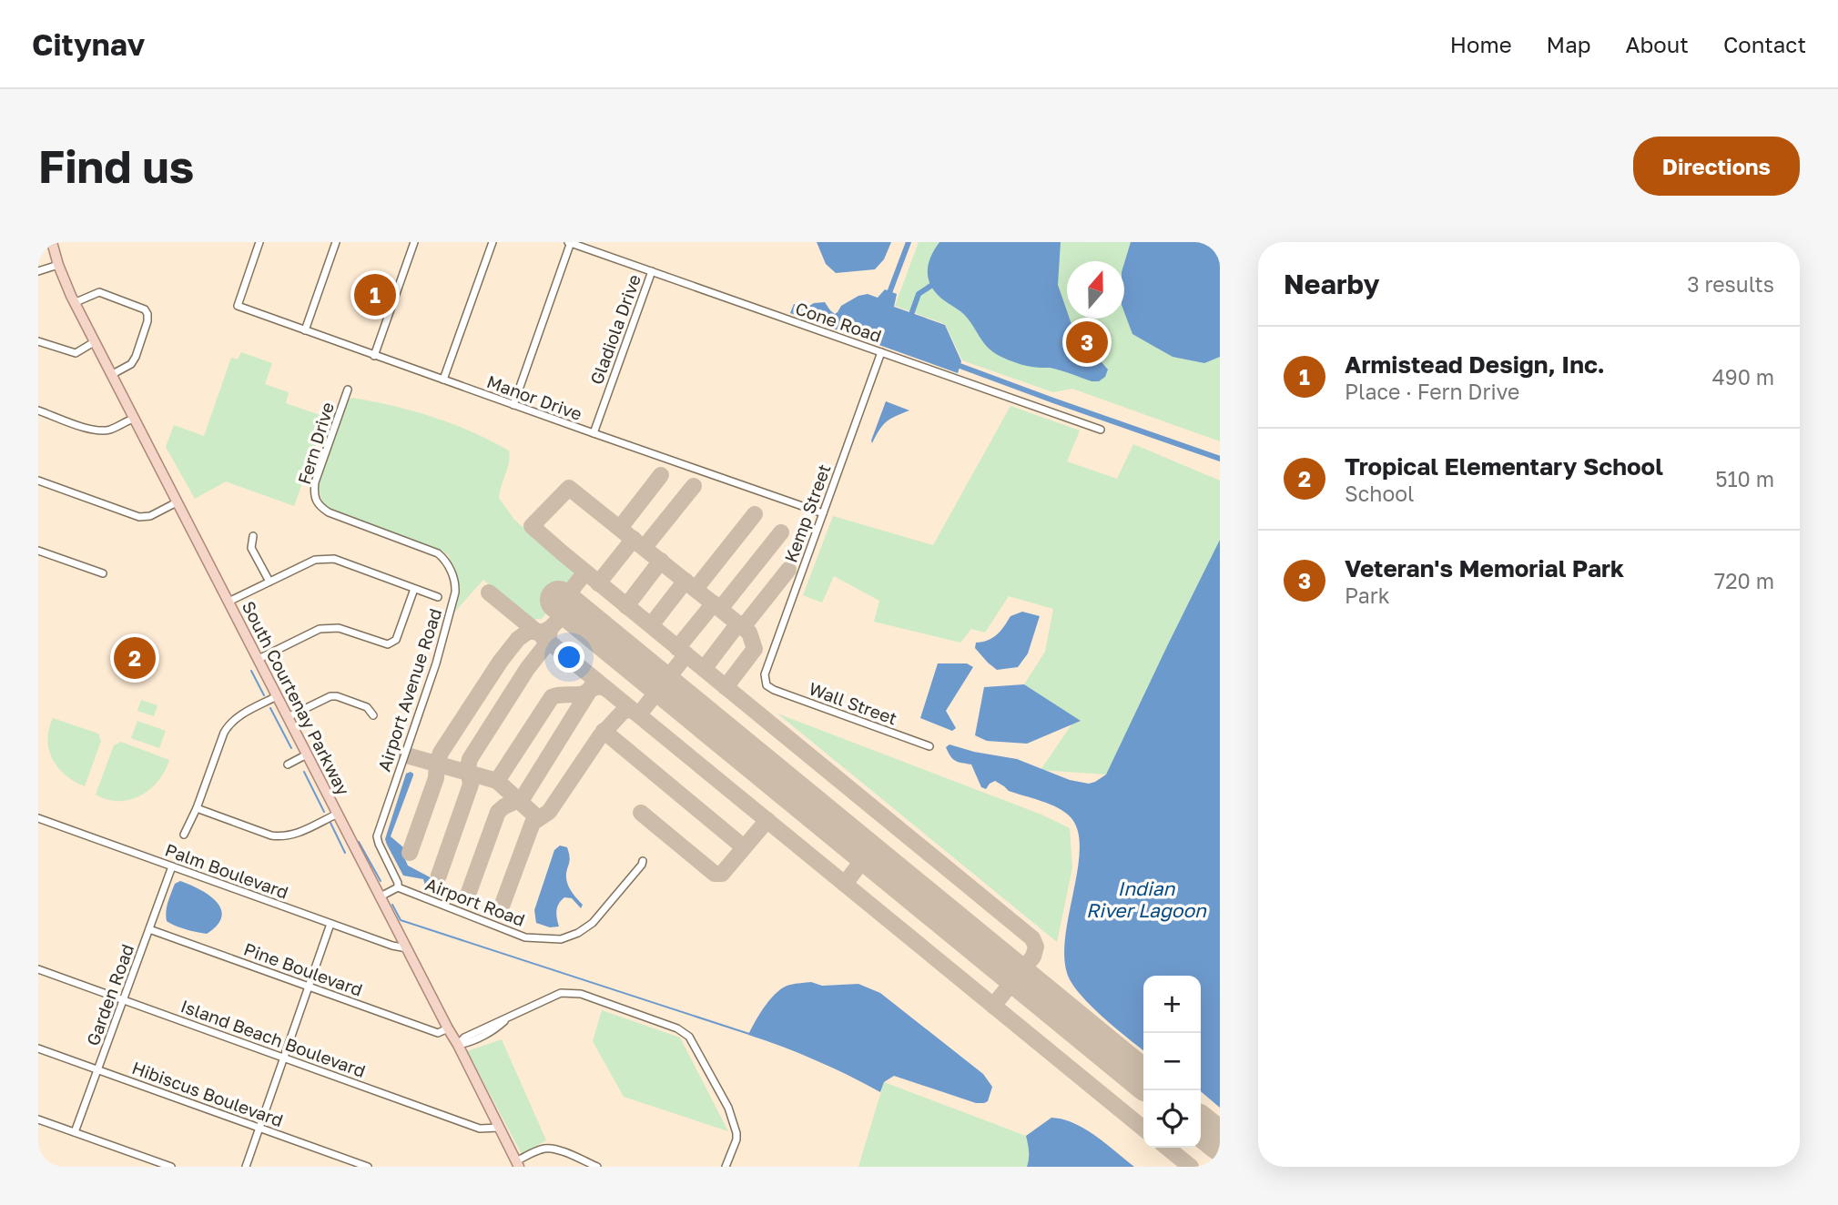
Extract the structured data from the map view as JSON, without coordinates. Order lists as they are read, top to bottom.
{
  "streets": {
    "main road": ["South Courtenay Parkway"],
    "street": [
      "Cone Road",
      "Gladiola Drive",
      "Manor Drive",
      "Fern Drive",
      "Kemp Street",
      "Airport Avenue Road",
      "Wall Street",
      "Palm Boulevard",
      "Airport Road",
      "Pine Boulevard",
      "Garden Road",
      "Island Beach Boulevard",
      "Hibiscus Boulevard"
    ]
  },
  "crossings": [
    ["Cone Road", "Gladiola Drive"],
    ["Cone Road", "Kemp Street"],
    ["Gladiola Drive", "Manor Drive"],
    ["Manor Drive", "Kemp Street"],
    ["Fern Drive", "Airport Avenue Road"],
    ["Kemp Street", "Wall Street"],
    ["Airport Avenue Road", "Airport Road"],
    ["South Courtenay Parkway", "Palm Boulevard"],
    ["South Courtenay Parkway", "Airport Road"],
    ["South Courtenay Parkway", "Pine Boulevard"],
    ["South Courtenay Parkway", "Island Beach Boulevard"],
    ["Palm Boulevard", "Garden Road"],
    ["Pine Boulevard", "Garden Road"],
    ["Garden Road", "Island Beach Boulevard"],
    ["Garden Road", "Hibiscus Boulevard"]
  ],
  "water": ["Indian River Lagoon"],
  "north": "top",
  "page": {
    "header": "Citynav",
    "nav": [
      "Home",
      "Map",
      "About",
      "Contact"
    ],
    "buttons": "Directions",
    "title": "Find us",
    "heading": ["Nearby", "3 results"],
    "pins": ["1", "3", "2"],
    "list": [
      {
        "mark": "1",
        "name": "Armistead Design, Inc.",
        "note": "Place · Fern Drive",
        "value": "490 m"
      },
      {
        "mark": "2",
        "name": "Tropical Elementary School",
        "note": "School",
        "value": "510 m"
      },
      {
        "mark": "3",
        "name": "Veteran's Memorial Park",
        "note": "Park",
        "value": "720 m"
      }
    ],
    "map_buttons": ["+", "−"]
  }
}
